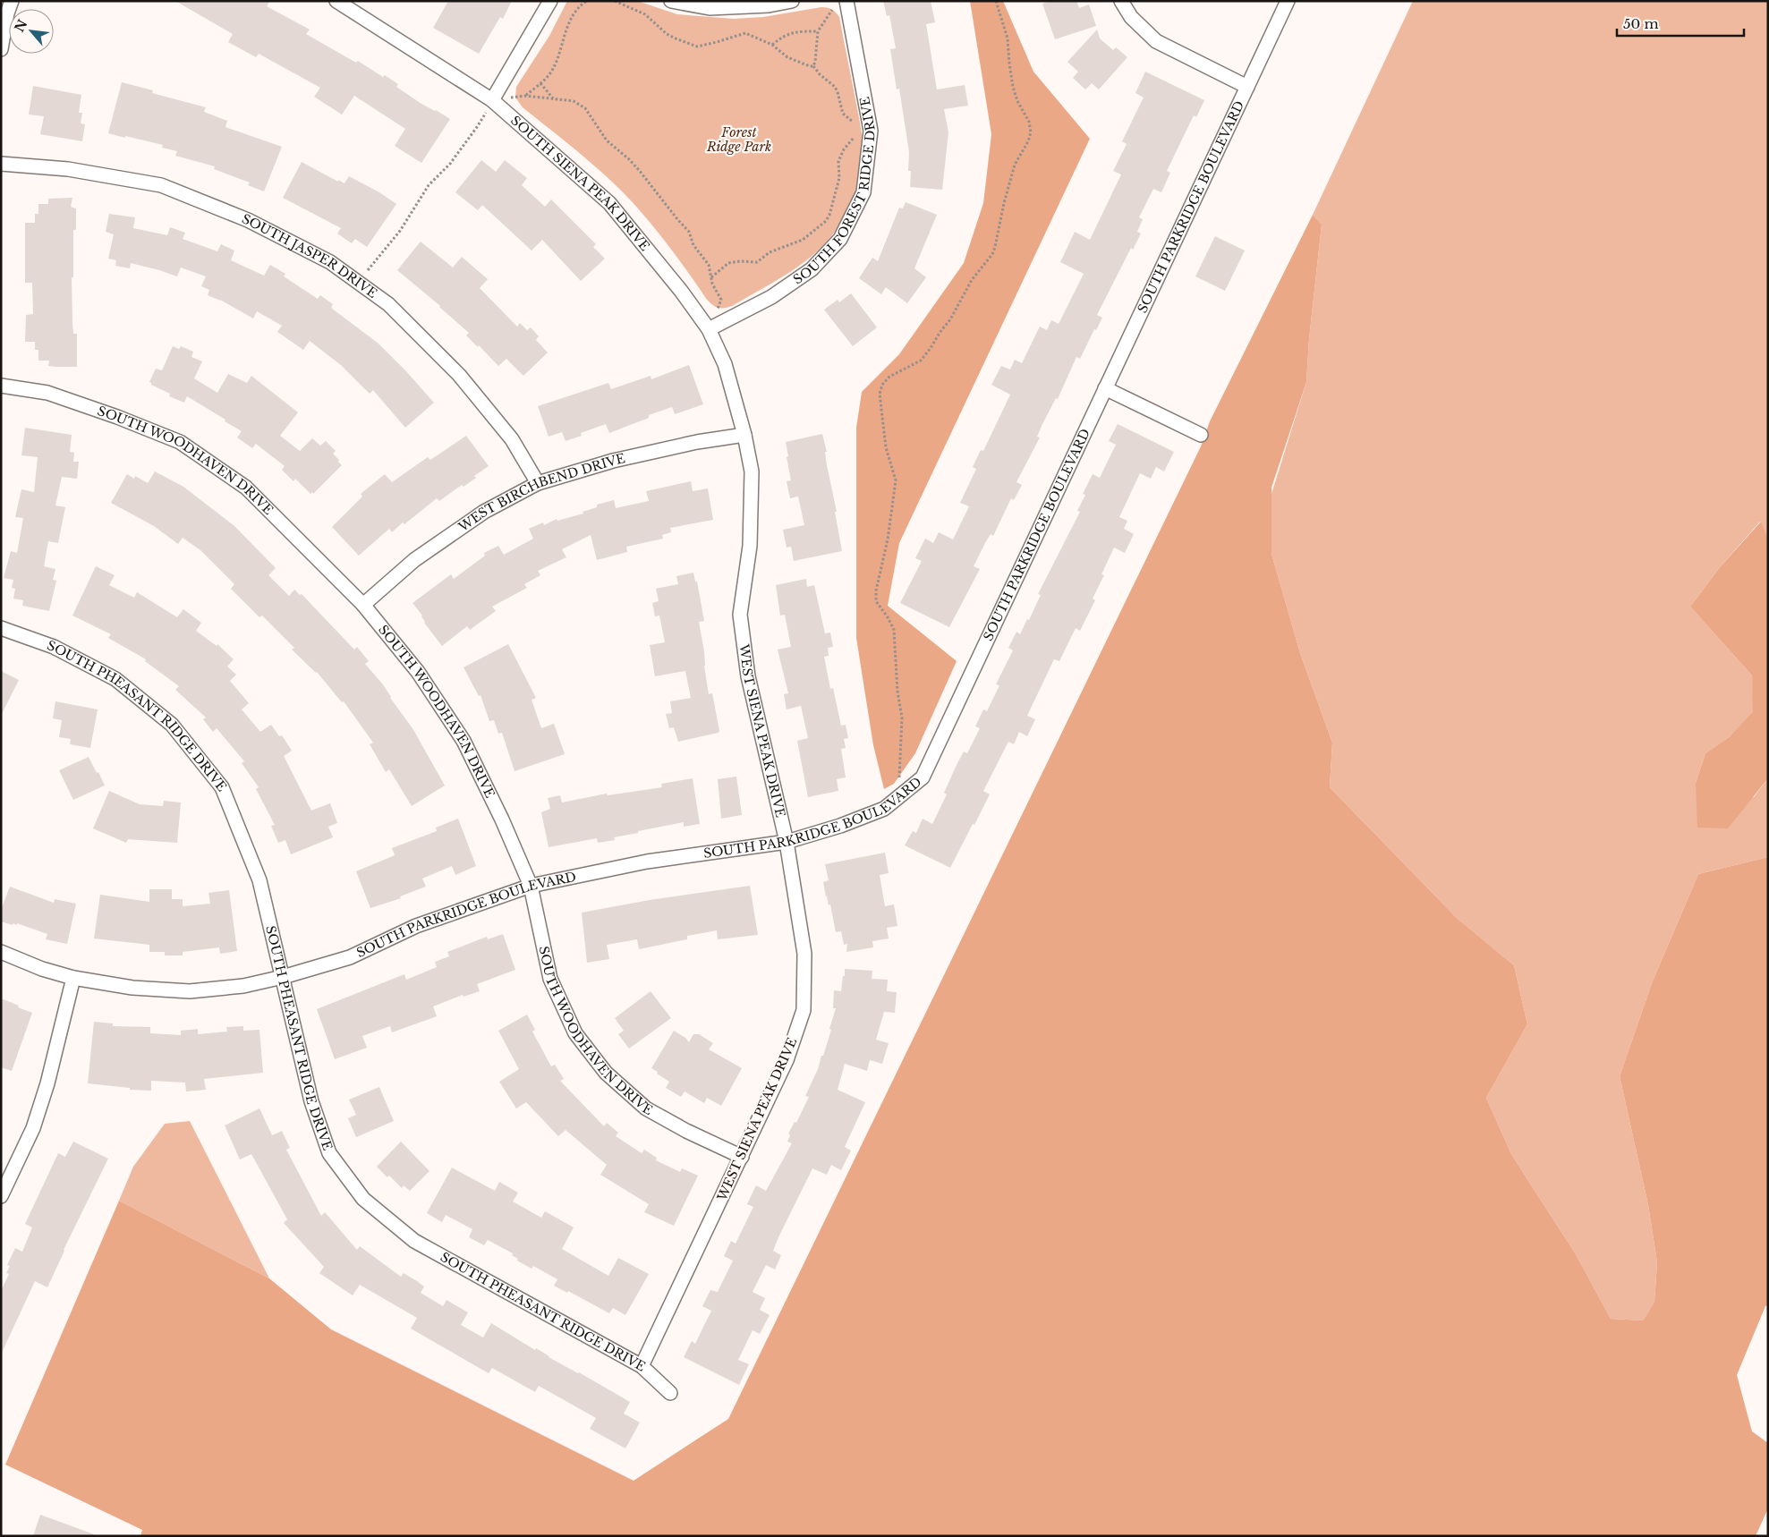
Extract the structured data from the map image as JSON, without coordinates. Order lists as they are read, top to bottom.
{
  "streets": {
    "street": [
      "SOUTH SIENA PEAK DRIVE",
      "SOUTH FOREST RIDGE DRIVE",
      "SOUTH PARKRIDGE BOULEVARD",
      "SOUTH JASPER DRIVE",
      "SOUTH WOODHAVEN DRIVE",
      "WEST BIRCHBEND DRIVE",
      "SOUTH PHEASANT RIDGE DRIVE",
      "WEST SIENA PEAK DRIVE"
    ]
  },
  "crossings": [
    ["SOUTH SIENA PEAK DRIVE", "SOUTH FOREST RIDGE DRIVE"],
    ["SOUTH SIENA PEAK DRIVE", "WEST BIRCHBEND DRIVE"],
    ["SOUTH SIENA PEAK DRIVE", "WEST SIENA PEAK DRIVE"],
    ["SOUTH PARKRIDGE BOULEVARD", "SOUTH WOODHAVEN DRIVE"],
    ["SOUTH PARKRIDGE BOULEVARD", "SOUTH PHEASANT RIDGE DRIVE"],
    ["SOUTH PARKRIDGE BOULEVARD", "WEST SIENA PEAK DRIVE"],
    ["SOUTH JASPER DRIVE", "WEST BIRCHBEND DRIVE"],
    ["SOUTH WOODHAVEN DRIVE", "WEST BIRCHBEND DRIVE"],
    ["SOUTH WOODHAVEN DRIVE", "WEST SIENA PEAK DRIVE"],
    ["WEST BIRCHBEND DRIVE", "WEST SIENA PEAK DRIVE"],
    ["SOUTH PHEASANT RIDGE DRIVE", "WEST SIENA PEAK DRIVE"]
  ],
  "parks": ["Forest Ridge Park"],
  "scale_bar": "50 m",
  "north": "top left"
}
